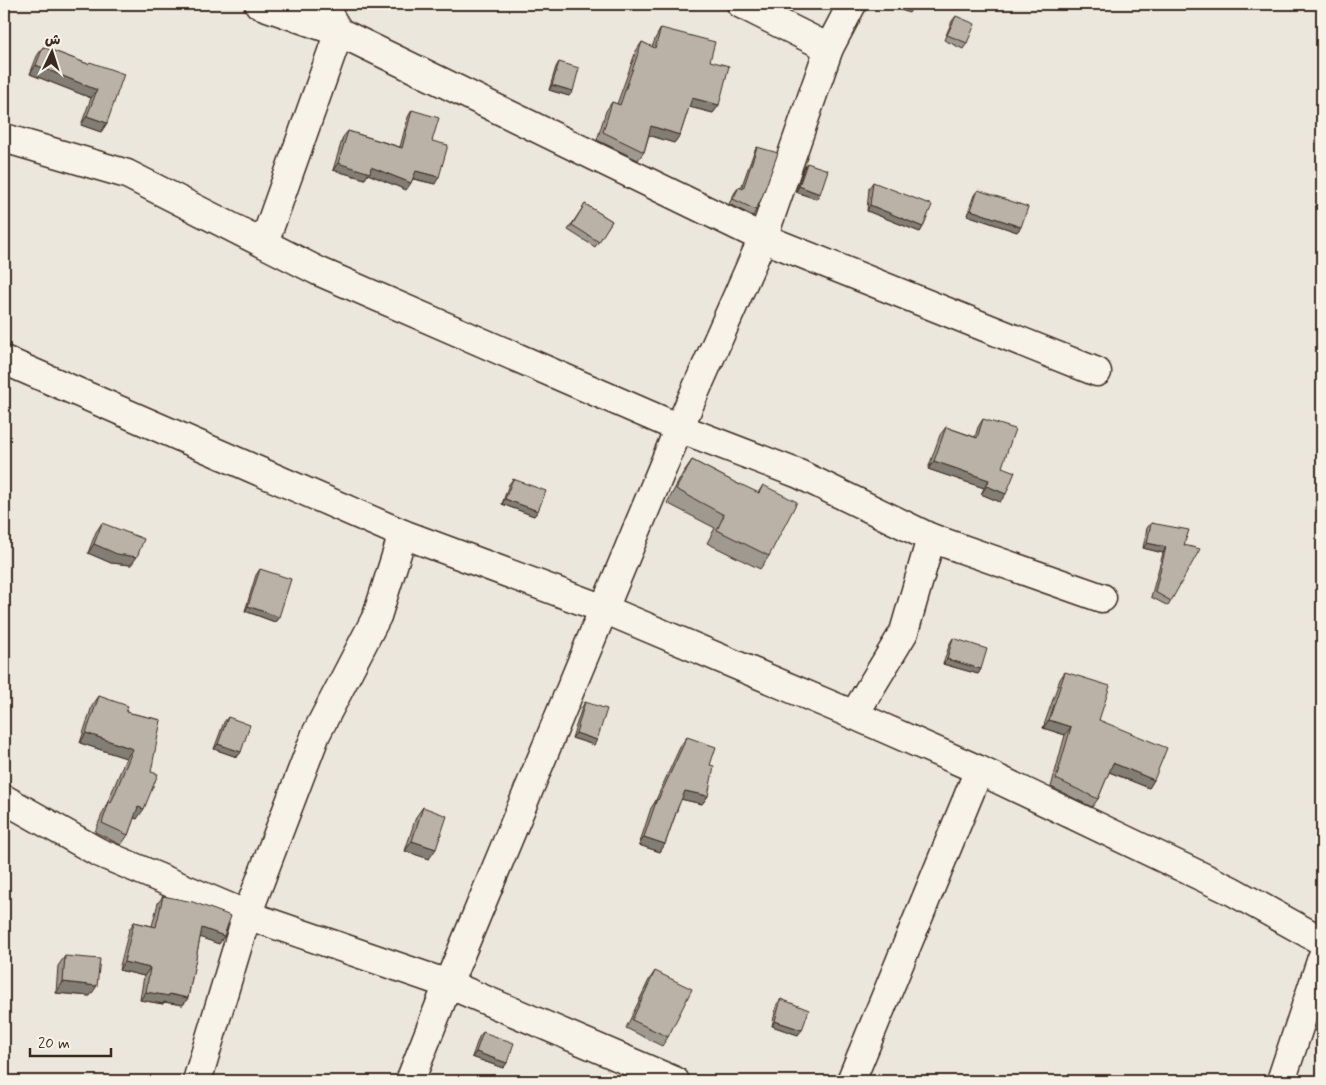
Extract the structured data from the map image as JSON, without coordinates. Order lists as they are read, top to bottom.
{
  "scale_bar": "20 m",
  "north": "top"
}
